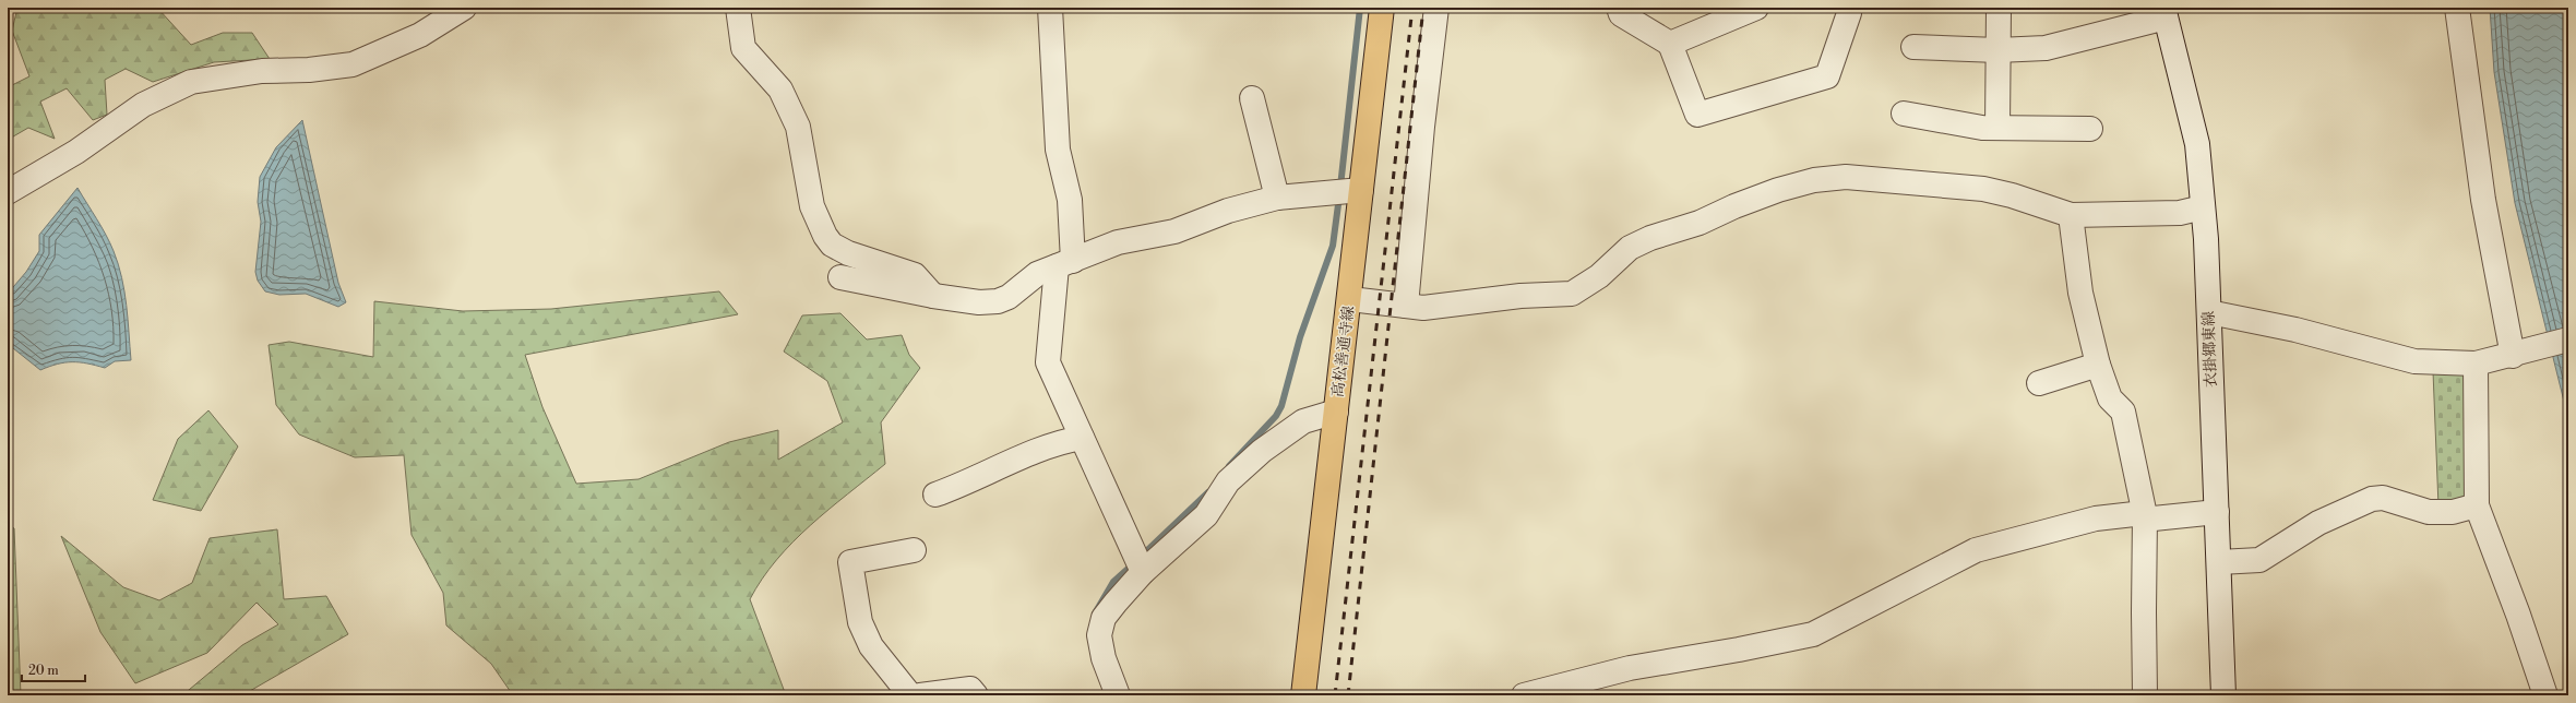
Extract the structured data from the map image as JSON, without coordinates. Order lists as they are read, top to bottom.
{
  "streets": {
    "main road": ["高松善通寺線"],
    "street": ["衣掛郷東線"]
  },
  "scale_bar": "20 m"
}
